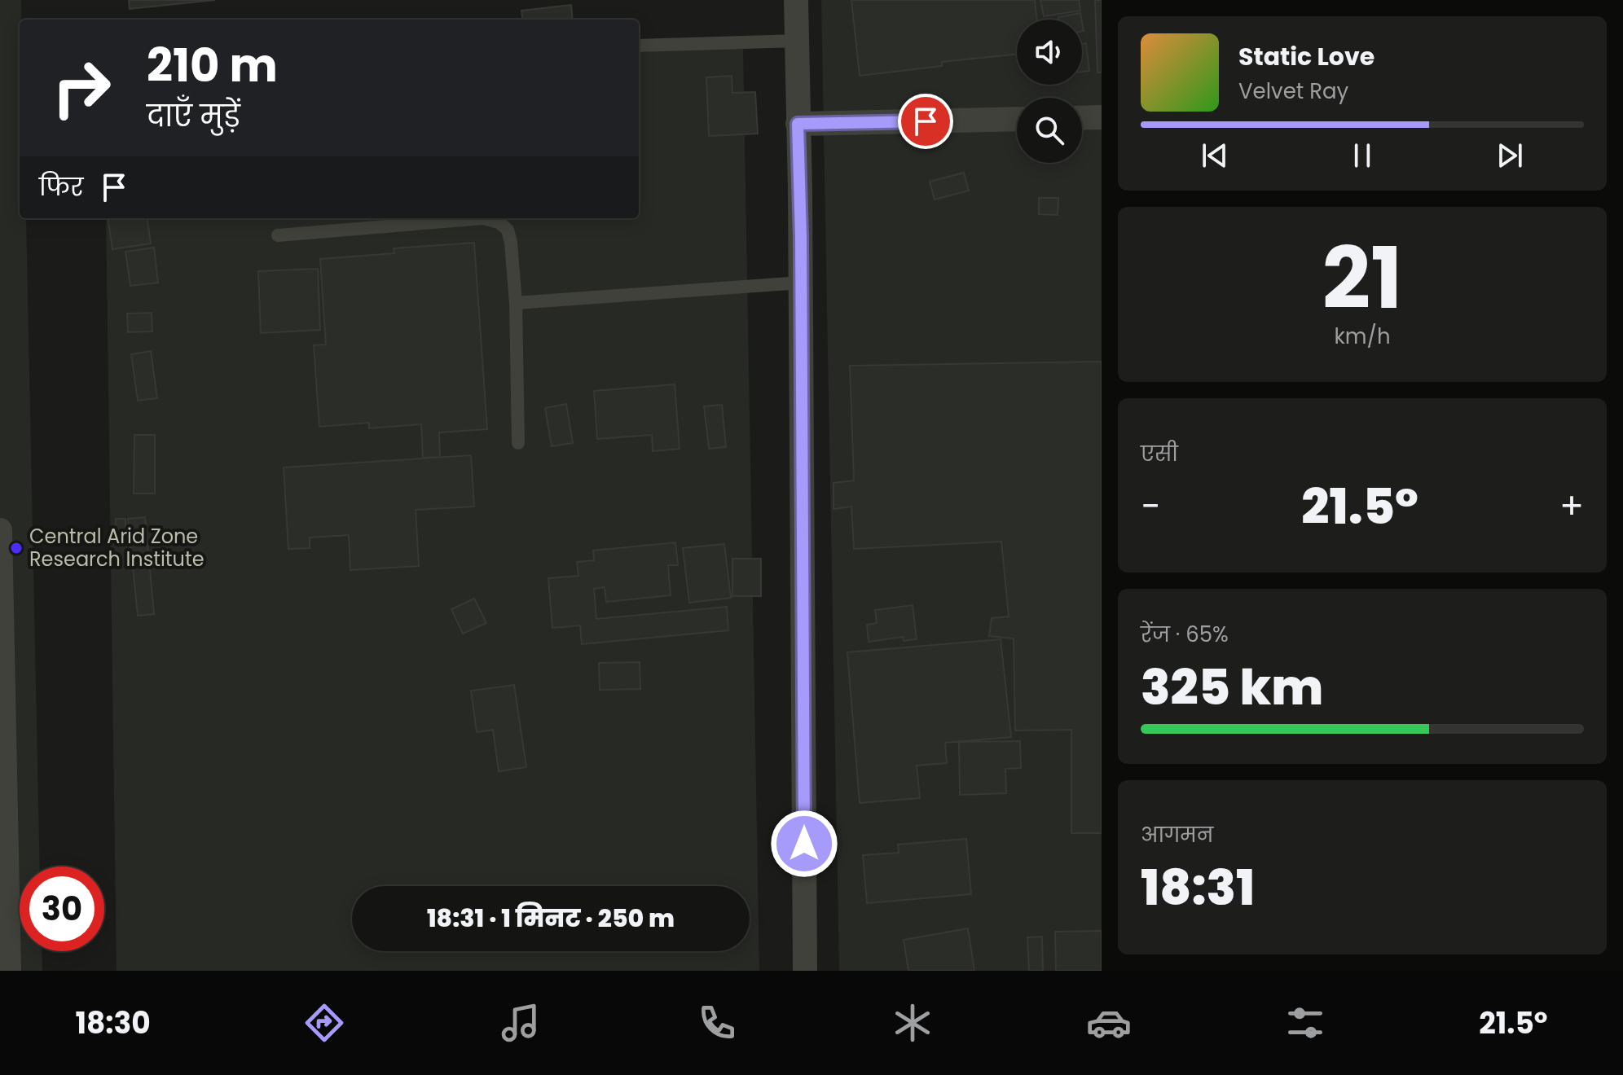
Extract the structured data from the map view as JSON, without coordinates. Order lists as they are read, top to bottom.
{
  "places": ["Central Arid Zone Research Institute"],
  "page": {
    "turn": ["210 m", "दाएँ मुड़ें"],
    "song": ["Static Love", "Velvet Ray"],
    "then": "फिर",
    "tile": [
      ["21", "km/h"],
      "एसी",
      ["रेंज · 65%", "325 km"],
      ["आगमन", "18:31"]
    ],
    "heat": ["−", "21.5°", "+"],
    "limit": "30",
    "trip": "18:31 · 1 मिनट · 250 m",
    "tabs": ["18:30", "21.5°"]
  }
}
